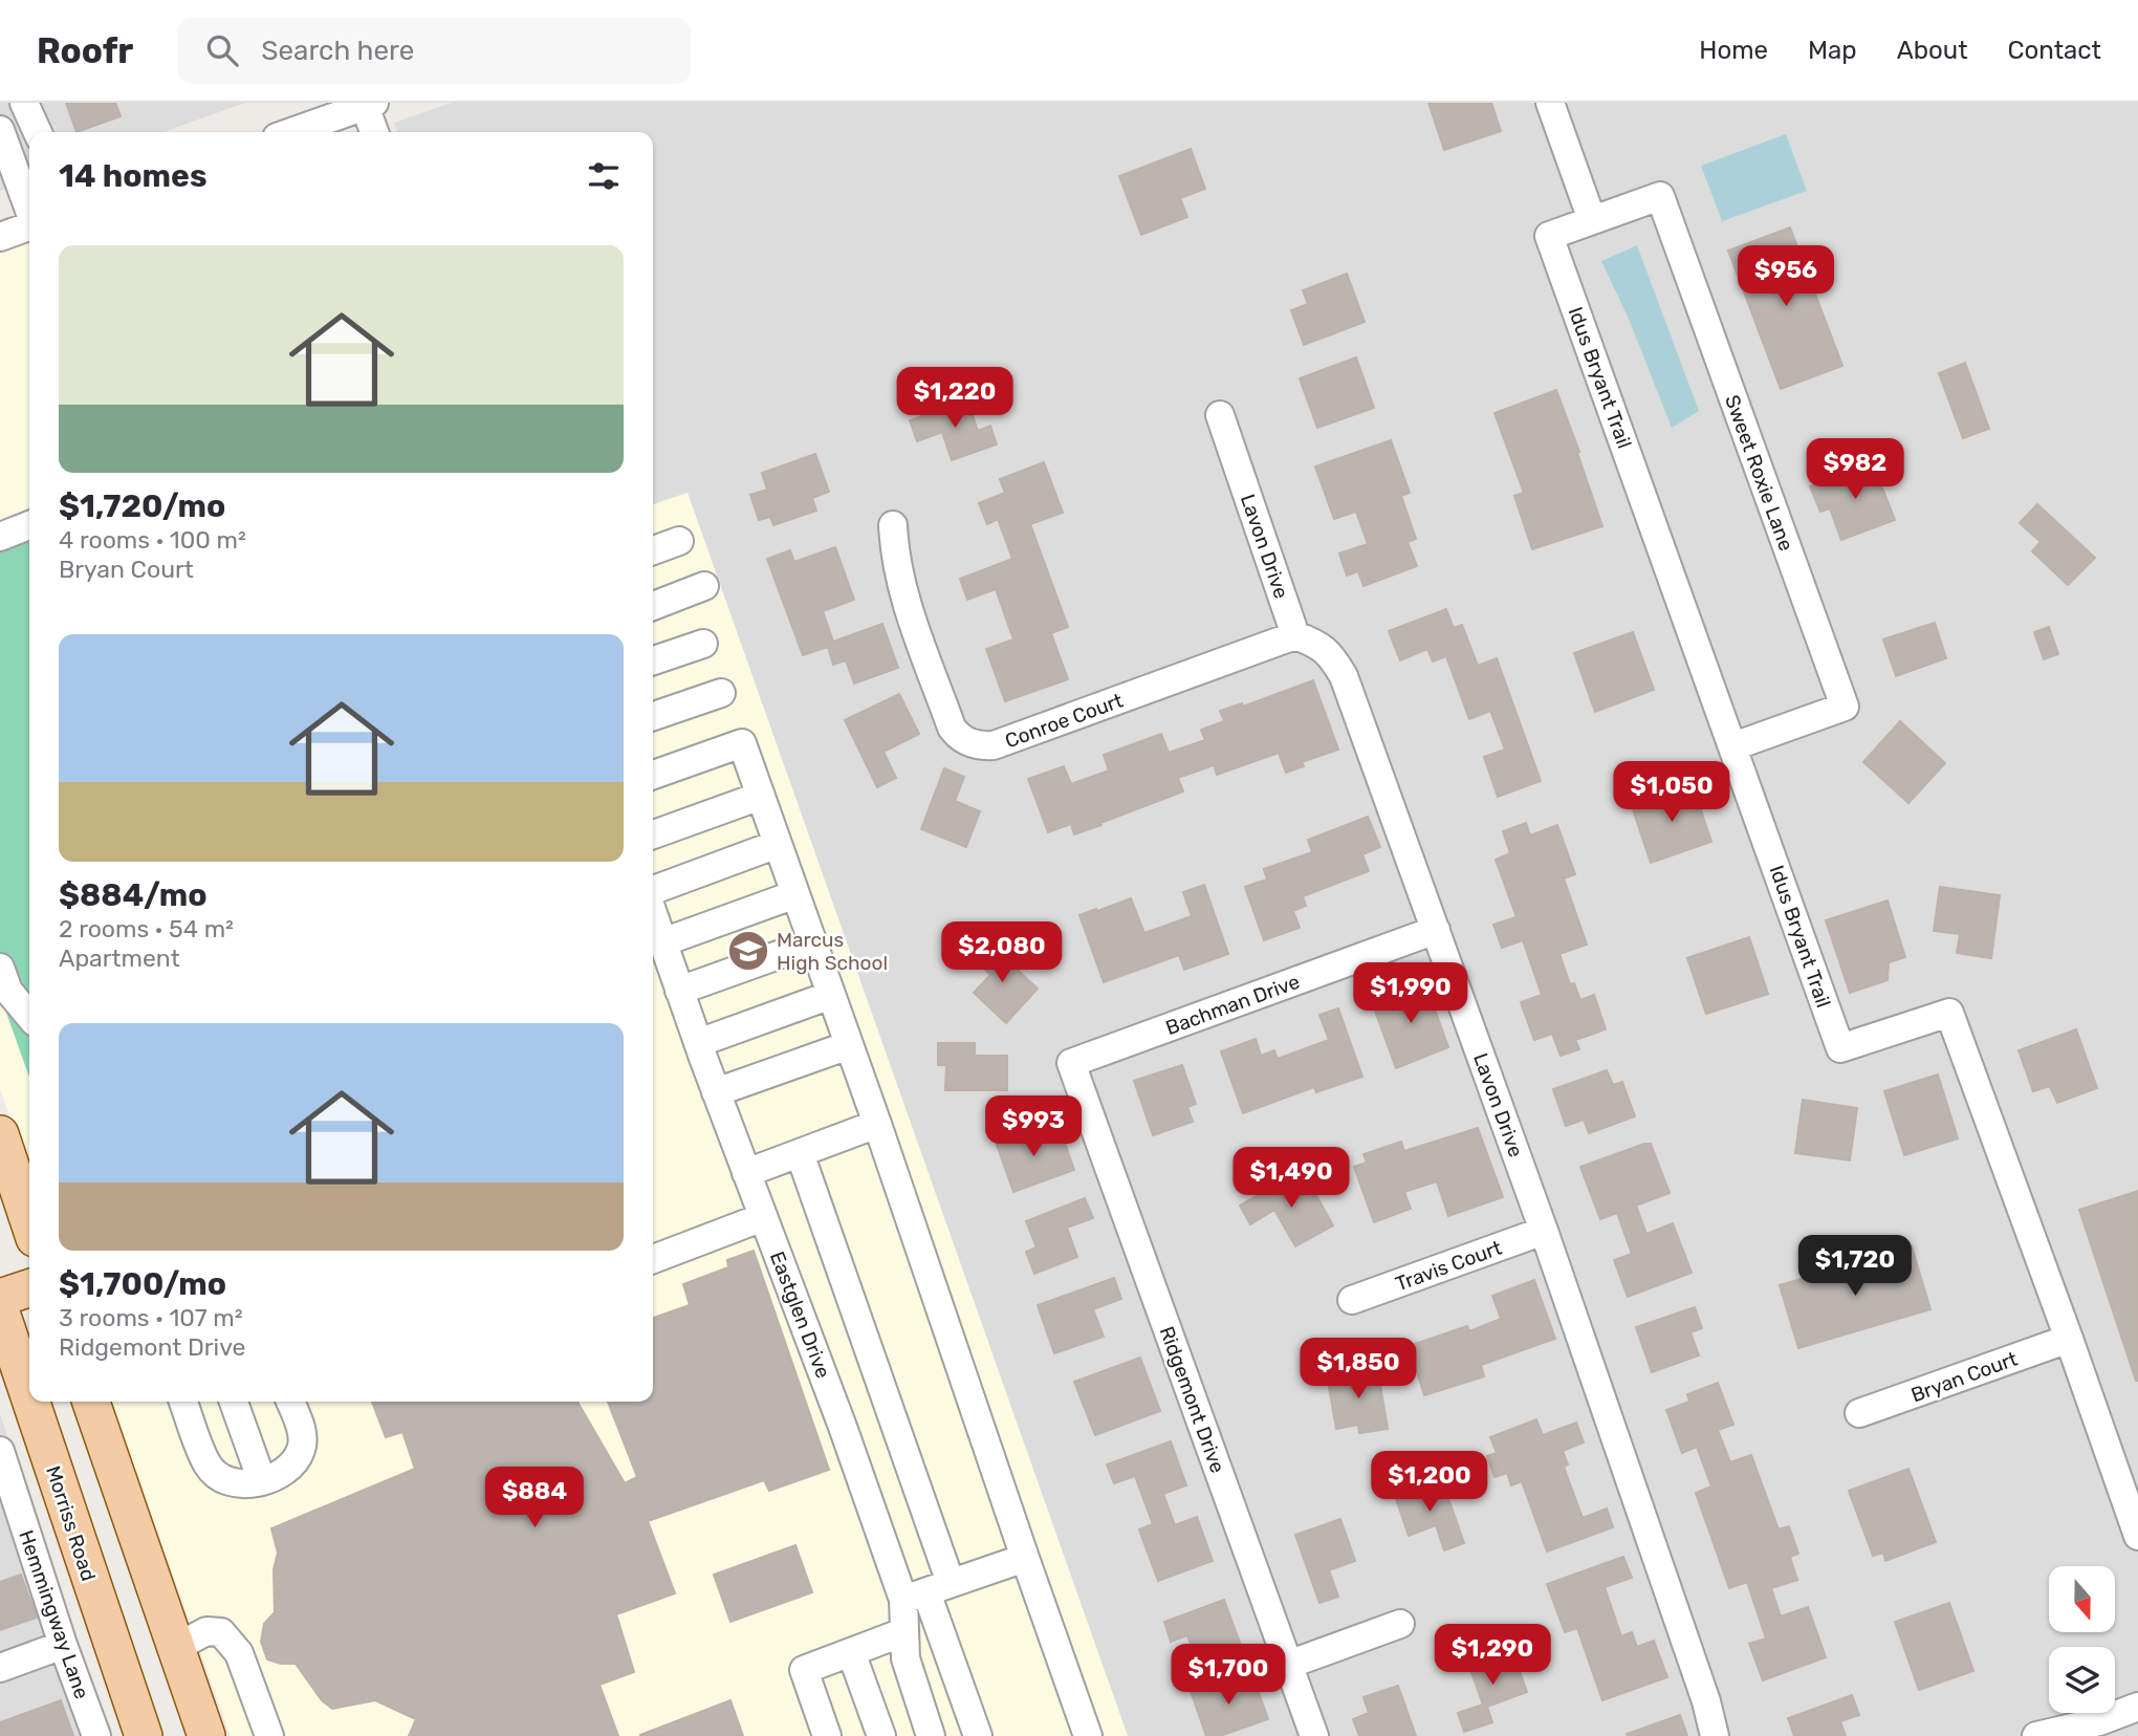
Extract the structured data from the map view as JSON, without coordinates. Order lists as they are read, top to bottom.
{
  "streets": {
    "main road": ["Morriss Road"],
    "street": [
      "Idus Bryant Trail",
      "Sweet Roxie Lane",
      "Lavon Drive",
      "Conroe Court",
      "Bachman Drive",
      "Travis Court",
      "Eastglen Drive",
      "Bryan Court",
      "Ridgemont Drive",
      "Hemmingway Lane"
    ]
  },
  "crossings": [
    ["Idus Bryant Trail", "Sweet Roxie Lane"],
    ["Idus Bryant Trail", "Bryan Court"],
    ["Lavon Drive", "Conroe Court"],
    ["Lavon Drive", "Bachman Drive"],
    ["Lavon Drive", "Travis Court"],
    ["Bachman Drive", "Ridgemont Drive"]
  ],
  "places": {
    "school or university": ["Marcus High School"]
  },
  "north": "bottom",
  "page": {
    "header": "Roofr",
    "search": "Search here",
    "nav": [
      "Home",
      "Map",
      "About",
      "Contact"
    ],
    "heading": "14 homes",
    "list": [
      {
        "name": "$1,720/mo",
        "note": "4 rooms · 100 m² · Bryan Court"
      },
      {
        "name": "$884/mo",
        "note": "2 rooms · 54 m² · Apartment"
      },
      {
        "name": "$1,700/mo",
        "note": "3 rooms · 107 m² · Ridgemont Drive"
      }
    ],
    "price": [
      "$956",
      "$1,220",
      "$982",
      "$1,050",
      "$2,080",
      "$1,990",
      "$993",
      "$1,490",
      "$1,720",
      "$1,850",
      "$1,200",
      "$884",
      "$1,290",
      "$1,700"
    ]
  }
}
